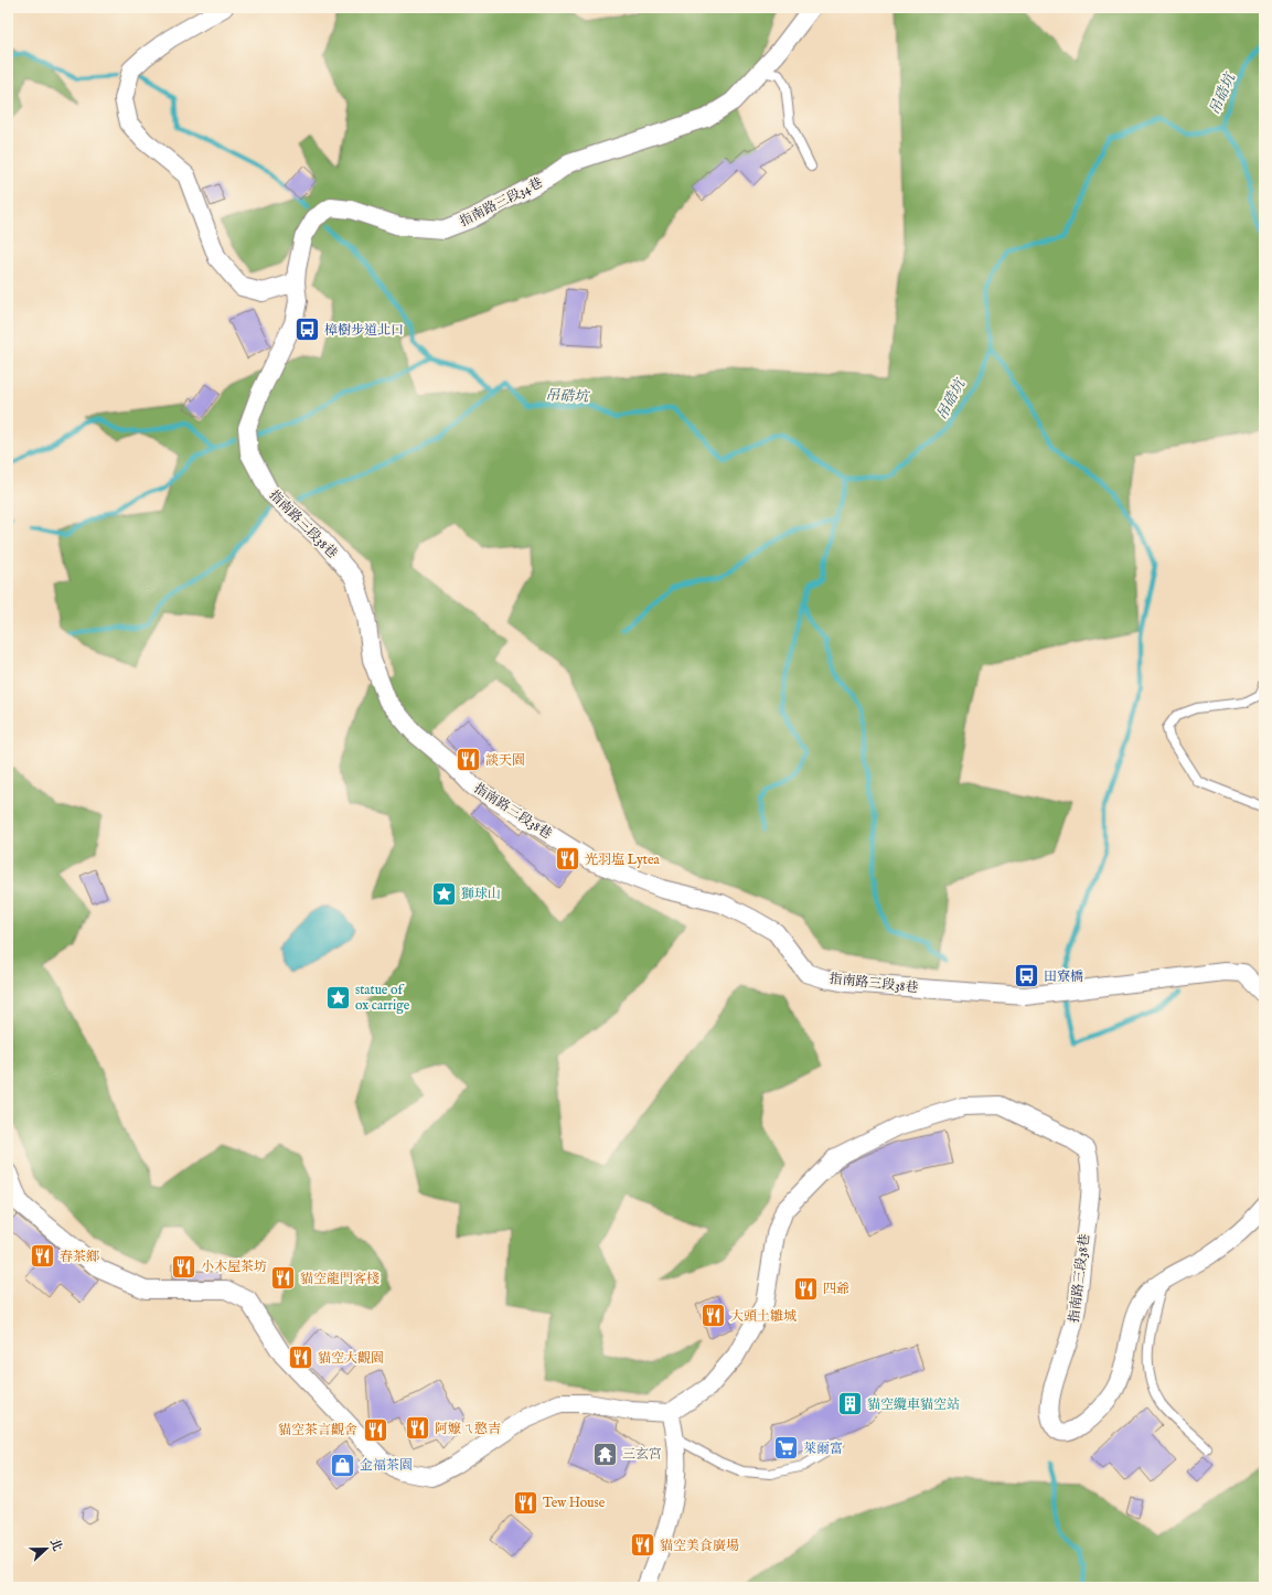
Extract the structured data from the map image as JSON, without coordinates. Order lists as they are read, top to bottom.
{
  "streets": {
    "street": ["指南路三段34巷", "指南路三段38巷"]
  },
  "crossings": [
    ["指南路三段34巷", "指南路三段38巷"]
  ],
  "water": ["吊硞坑"],
  "places": {
    "bus stop": ["樟樹步道北口", "田寮橋"],
    "restaurant": [
      "談天園",
      "光羽塩 Lytea",
      "春茶鄉",
      "小木屋茶坊",
      "貓空龍門客棧",
      "四爺",
      "大頭土雛城",
      "貓空大觀園",
      "阿嬤ㄟ憨吉",
      "貓空茶言觀舍",
      "Tew House",
      "貓空美食廣場"
    ],
    "place": ["獅球山", "statue of ox carrige"],
    "building": ["貓空纜車貓空站"],
    "supermarket": ["萊爾富"],
    "temple": ["三玄宮"],
    "shop": ["金福茶園"]
  },
  "north": "right"
}
